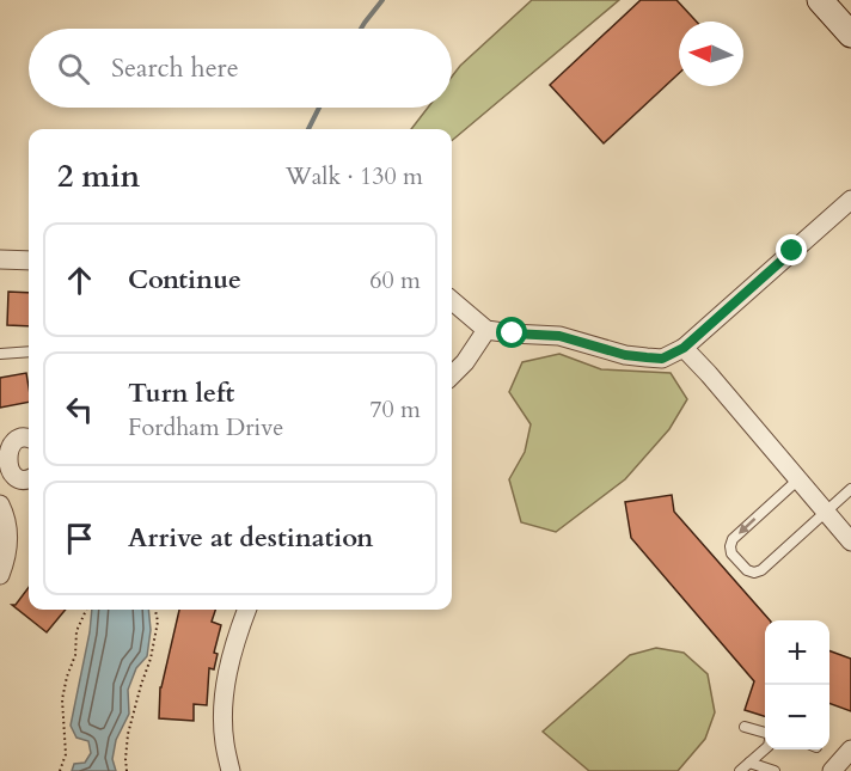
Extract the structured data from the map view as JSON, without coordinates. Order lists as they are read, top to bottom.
{
  "north": "left",
  "page": {
    "search": "Search here",
    "heading": ["2 min", "Walk · 130 m"],
    "list": [
      ["Continue", "60 m"],
      ["Turn left", "Fordham Drive", "70 m"],
      "Arrive at destination"
    ],
    "map_buttons": ["+", "−"]
  }
}
